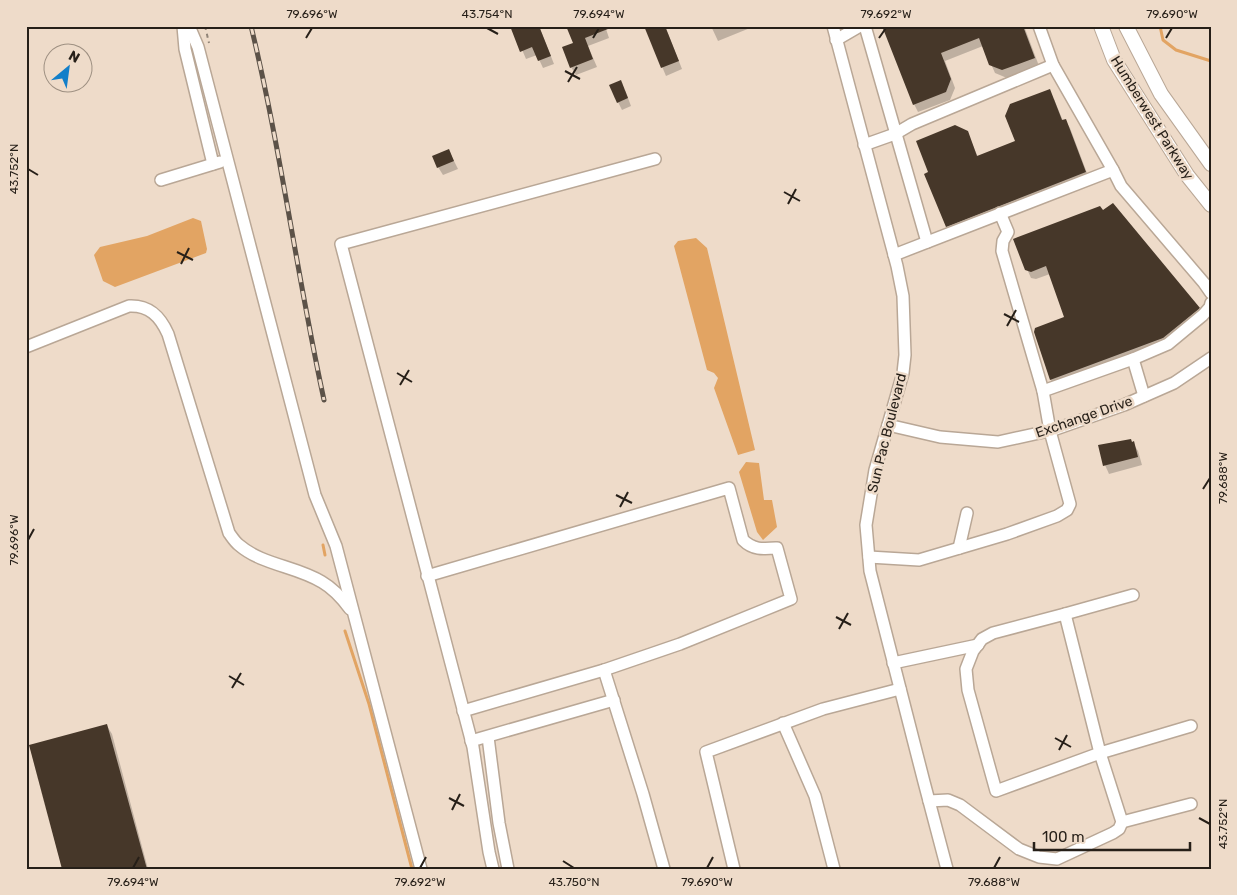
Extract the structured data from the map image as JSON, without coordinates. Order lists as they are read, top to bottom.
{
  "streets": {
    "main road": ["Humberwest Parkway"],
    "street": ["Exchange Drive", "Sun Pac Boulevard"]
  },
  "crossings": [
    ["Exchange Drive", "Sun Pac Boulevard"]
  ],
  "scale_bar": "100 m",
  "north": "top right",
  "coordinates": [
    "79.696°W",
    "43.754°N",
    "79.694°W",
    "79.692°W",
    "79.690°W",
    "43.752°N",
    "79.688°W",
    "43.750°N"
  ]
}
